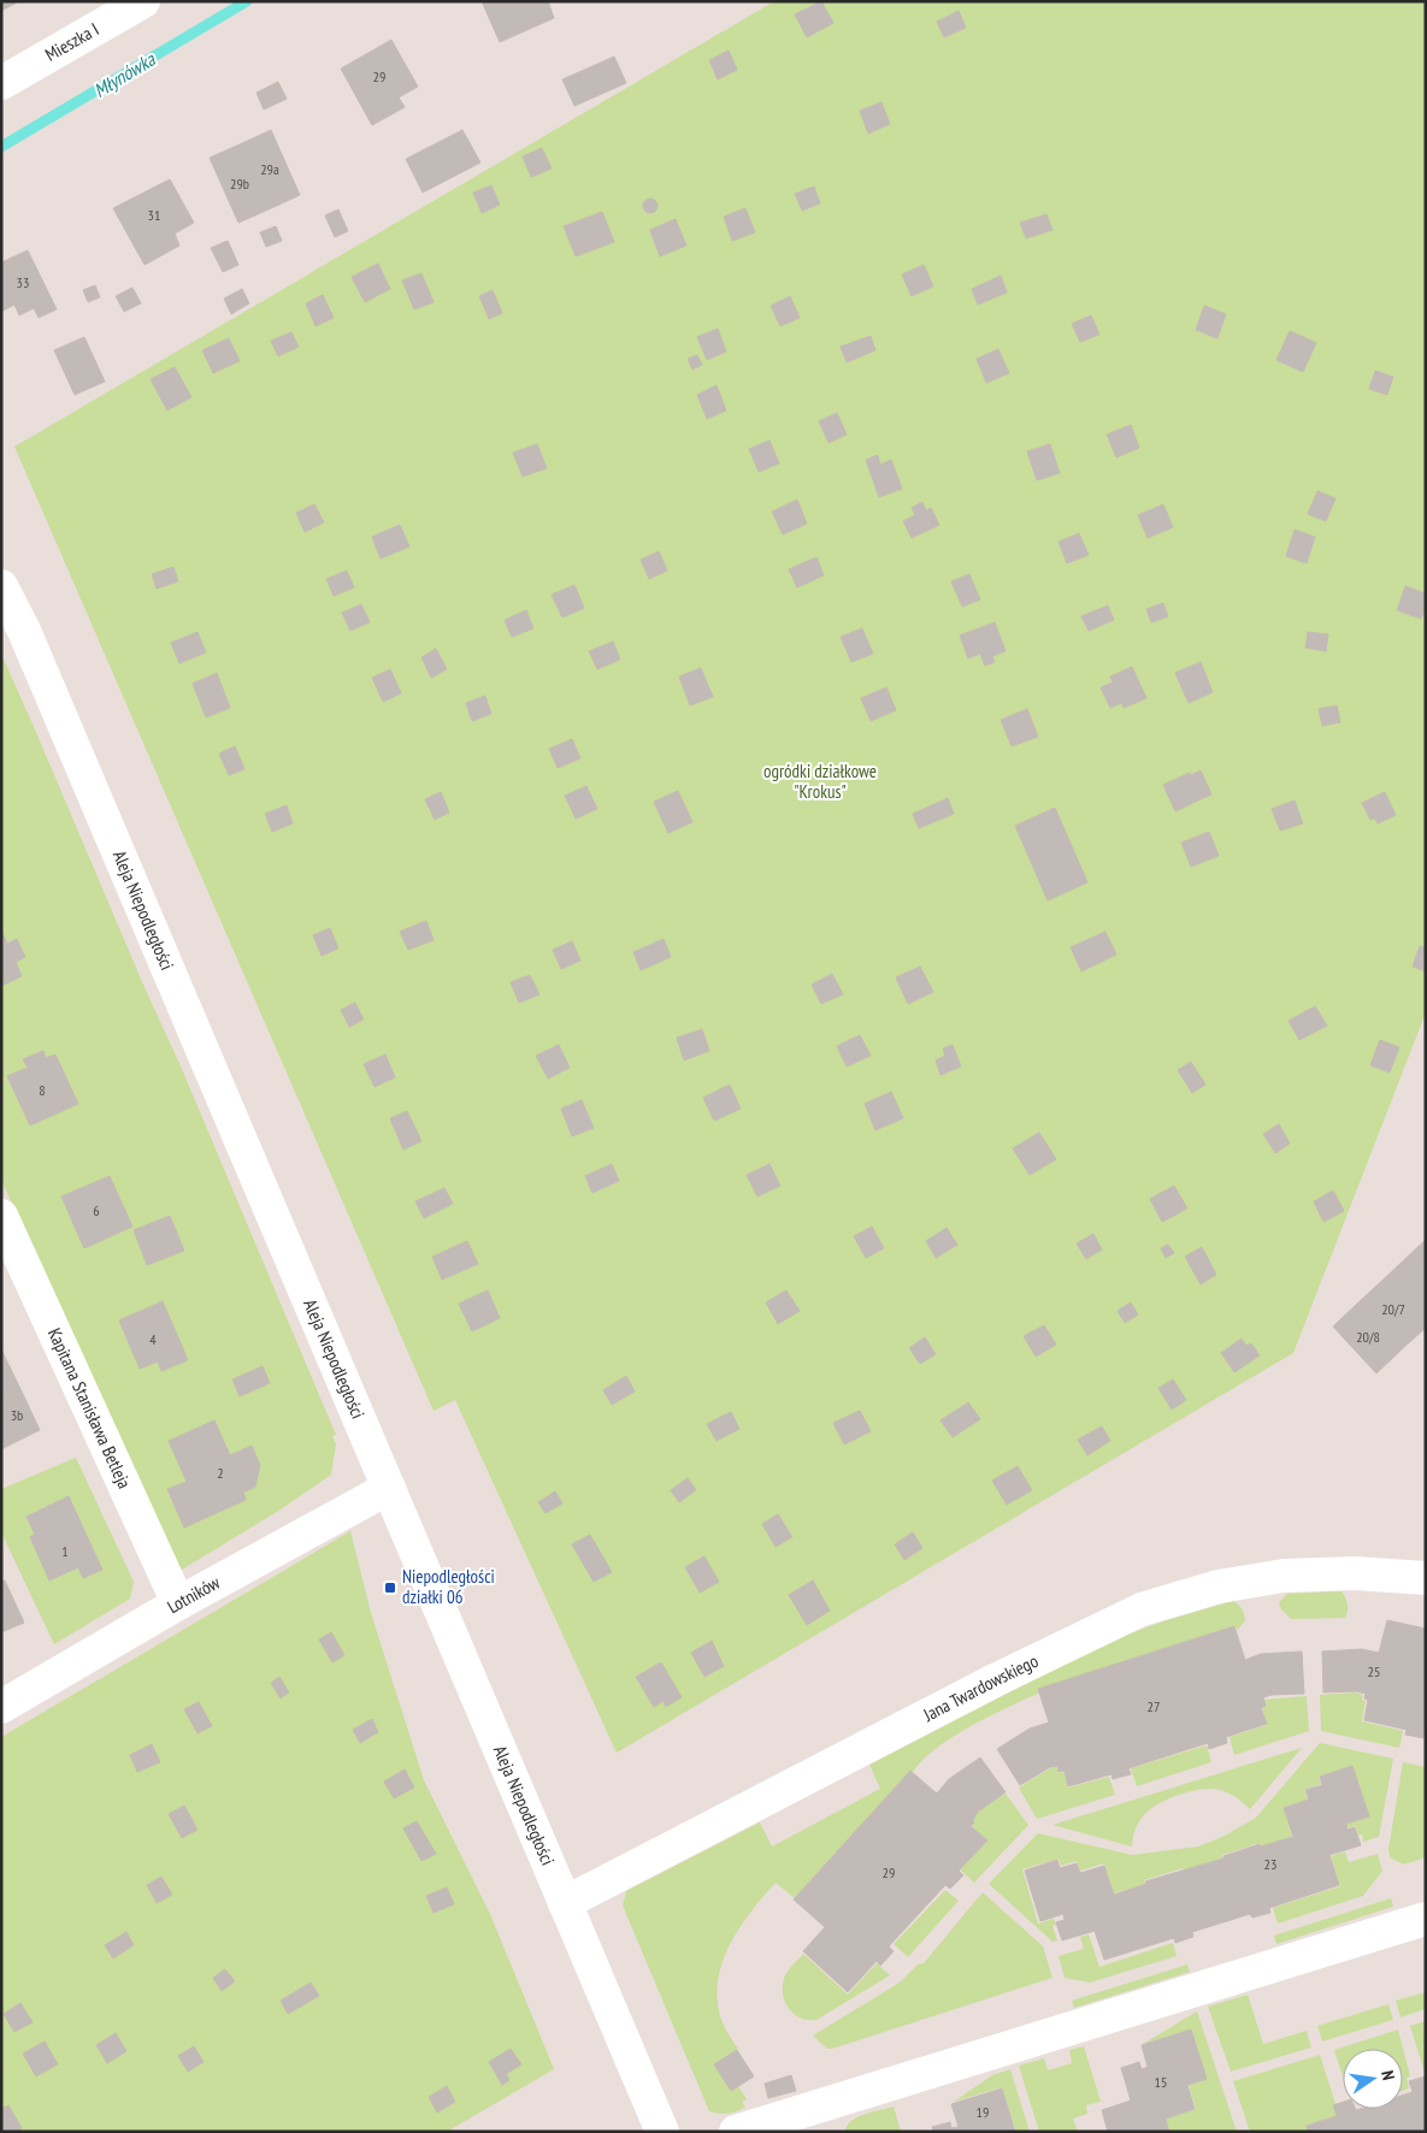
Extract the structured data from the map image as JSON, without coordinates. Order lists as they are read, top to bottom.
{
  "streets": {
    "street": [
      "Mieszka I",
      "Aleja Niepodległości",
      "Kapitana Stanisława Betleja",
      "Lotników",
      "Jana Twardowskiego"
    ]
  },
  "crossings": [
    ["Aleja Niepodległości", "Lotników"],
    ["Aleja Niepodległości", "Jana Twardowskiego"],
    ["Kapitana Stanisława Betleja", "Lotników"]
  ],
  "water": ["Młynówka"],
  "parks": ["ogródki działkowe \"Krokus\""],
  "places": {
    "transit": ["Niepodległości działki 06"]
  },
  "house_numbers": [
    "29",
    "29a",
    "29b",
    "31",
    "33",
    "8",
    "6",
    "20/7",
    "20/8",
    "4",
    "3b",
    "2",
    "1",
    "25",
    "27",
    "23",
    "29",
    "15",
    "19"
  ],
  "north": "right"
}
